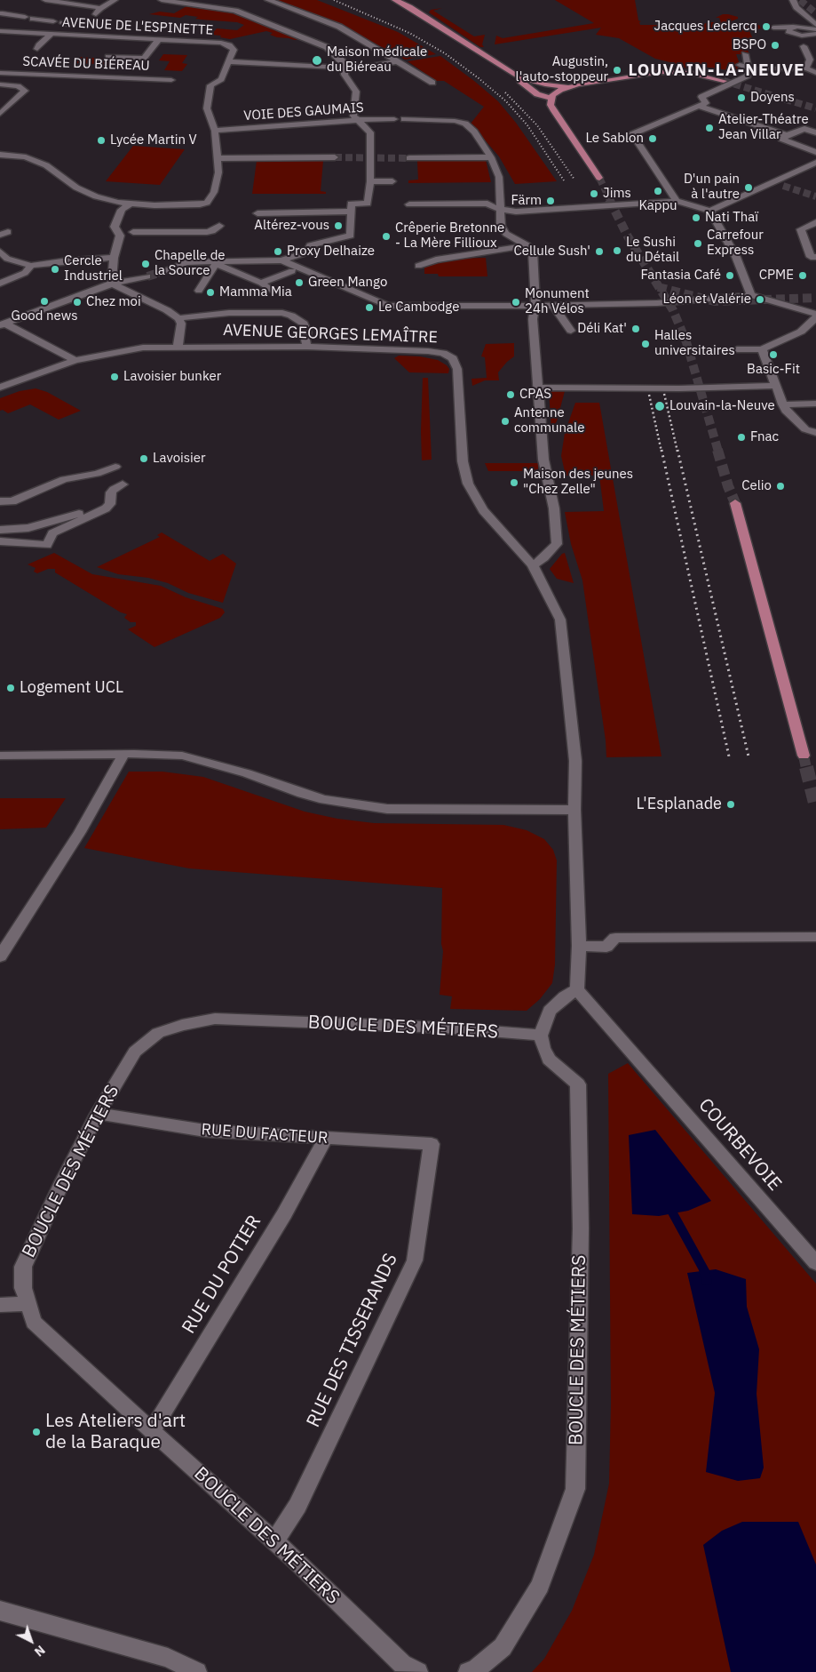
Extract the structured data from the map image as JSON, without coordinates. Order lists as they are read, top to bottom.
{
  "streets": {
    "street": [
      "AVENUE DE L'ESPINETTE",
      "SCAVÉE DU BIÉREAU",
      "VOIE DES GAUMAIS",
      "AVENUE GEORGES LEMAÎTRE",
      "BOUCLE DES MÉTIERS",
      "RUE DU FACTEUR",
      "COURBEVOIE",
      "RUE DU POTIER",
      "RUE DES TISSERANDS"
    ]
  },
  "crossings": [
    ["BOUCLE DES MÉTIERS", "RUE DU FACTEUR"],
    ["BOUCLE DES MÉTIERS", "RUE DU POTIER"],
    ["BOUCLE DES MÉTIERS", "RUE DES TISSERANDS"],
    ["RUE DU FACTEUR", "RUE DU POTIER"],
    ["RUE DU FACTEUR", "RUE DES TISSERANDS"]
  ],
  "districts": ["LOUVAIN-LA-NEUVE"],
  "places": [
    "Jacques Leclercq",
    "BSPO",
    "Maison médicale du Biéreau",
    "Augustin, l'auto-stoppeur",
    "Doyens",
    "Atelier-Théatre Jean Villar",
    "Le Sablon",
    "Lycée Martin V",
    "D'un pain à l'autre",
    "Kappu",
    "Jims",
    "Färm",
    "Nati Thaï",
    "Altérez-vous",
    "Crêperie Bretonne - La Mère Fillioux",
    "Carrefour Express",
    "Le Sushi du Détail",
    "Proxy Delhaize",
    "Cellule Sush'",
    "Chapelle de la Source",
    "Cercle Industriel",
    "Fantasia Café",
    "CPME",
    "Green Mango",
    "Mamma Mia",
    "Léon et Valérie",
    "Good news",
    "Chez moi",
    "Monument 24h Vélos",
    "Le Cambodge",
    "Déli Kat'",
    "Halles universitaires",
    "Basic-Fit",
    "Lavoisier bunker",
    "CPAS",
    "Louvain-la-Neuve",
    "Antenne communale",
    "Fnac",
    "Lavoisier",
    "Maison des jeunes \"Chez Zelle\"",
    "Celio",
    "Logement UCL",
    "L'Esplanade",
    "Les Ateliers d'art de la Baraque"
  ],
  "north": "bottom right"
}
